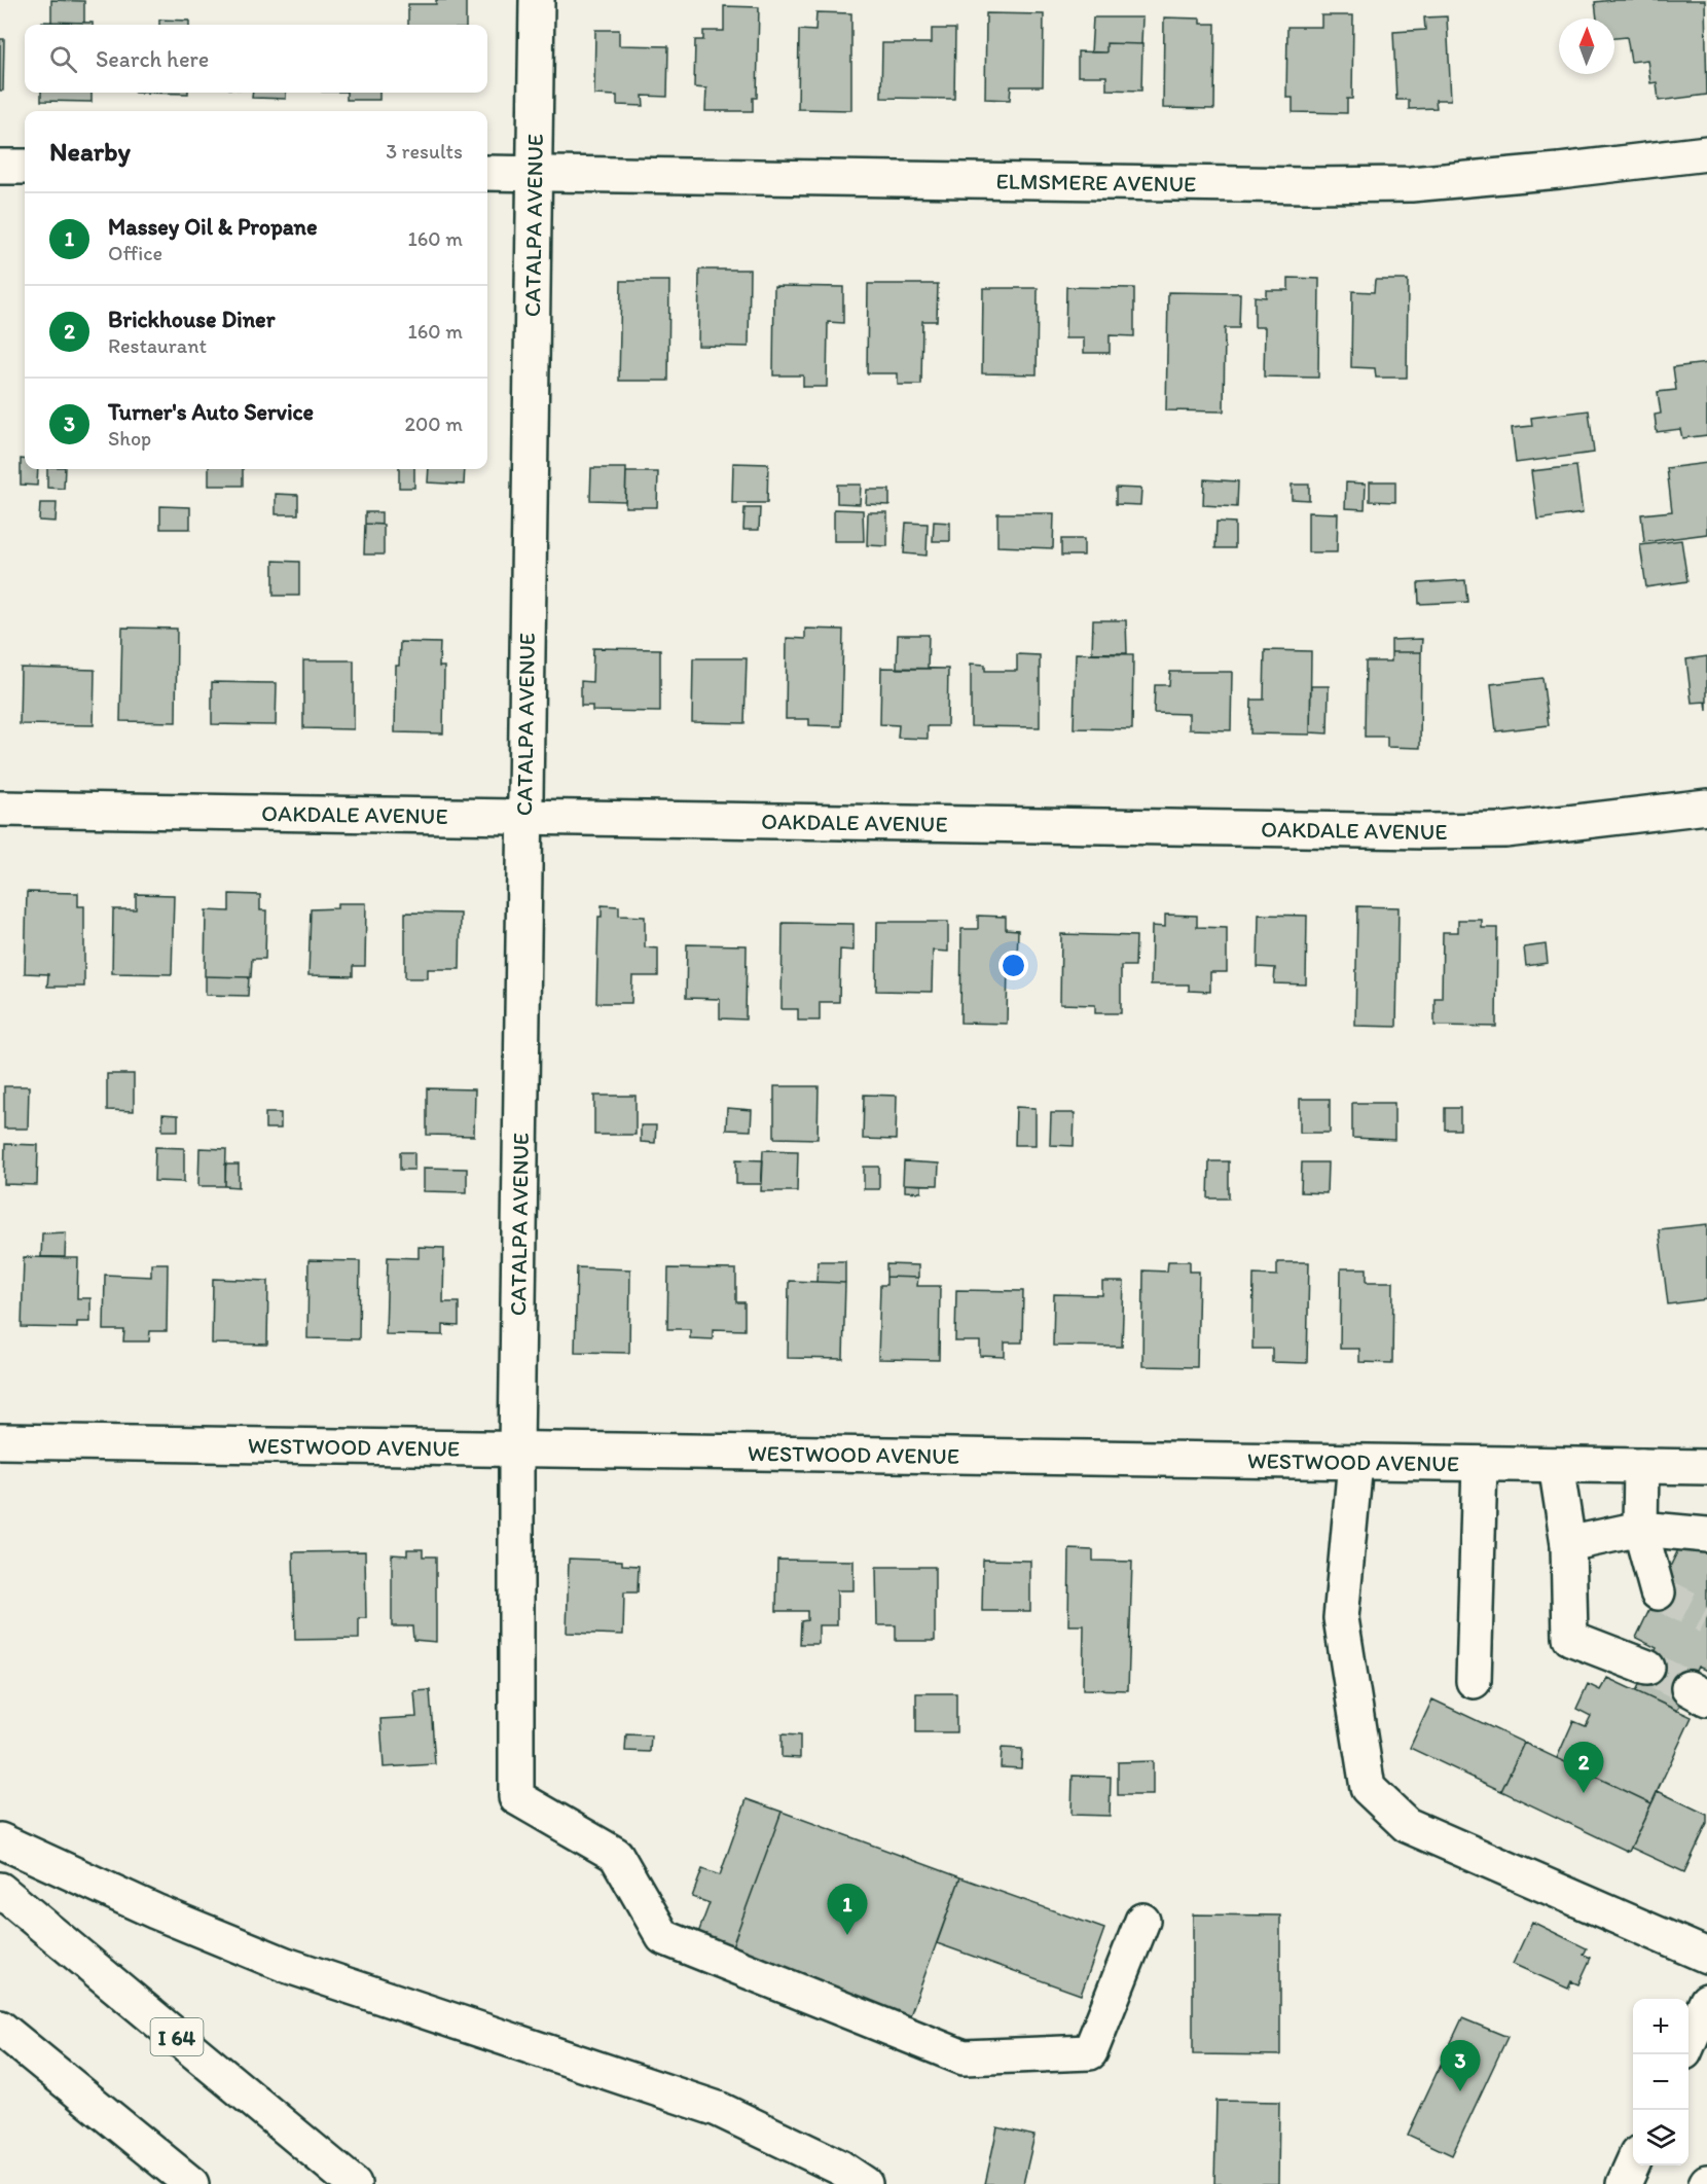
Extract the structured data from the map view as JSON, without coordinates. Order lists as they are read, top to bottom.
{
  "streets": {
    "main road": [
      "ELMSMERE AVENUE",
      "CATALPA AVENUE",
      "OAKDALE AVENUE",
      "WESTWOOD AVENUE",
      "I 64"
    ]
  },
  "crossings": [
    ["ELMSMERE AVENUE", "CATALPA AVENUE"],
    ["CATALPA AVENUE", "OAKDALE AVENUE"],
    ["CATALPA AVENUE", "WESTWOOD AVENUE"]
  ],
  "north": "top",
  "page": {
    "search": "Search here",
    "heading": ["Nearby", "3 results"],
    "list": [
      {
        "mark": "1",
        "name": "Massey Oil & Propane",
        "note": "Office",
        "value": "160 m"
      },
      {
        "mark": "2",
        "name": "Brickhouse Diner",
        "note": "Restaurant",
        "value": "160 m"
      },
      {
        "mark": "3",
        "name": "Turner's Auto Service",
        "note": "Shop",
        "value": "200 m"
      }
    ],
    "pins": ["2", "1", "3"],
    "map_buttons": ["+", "−"]
  }
}
